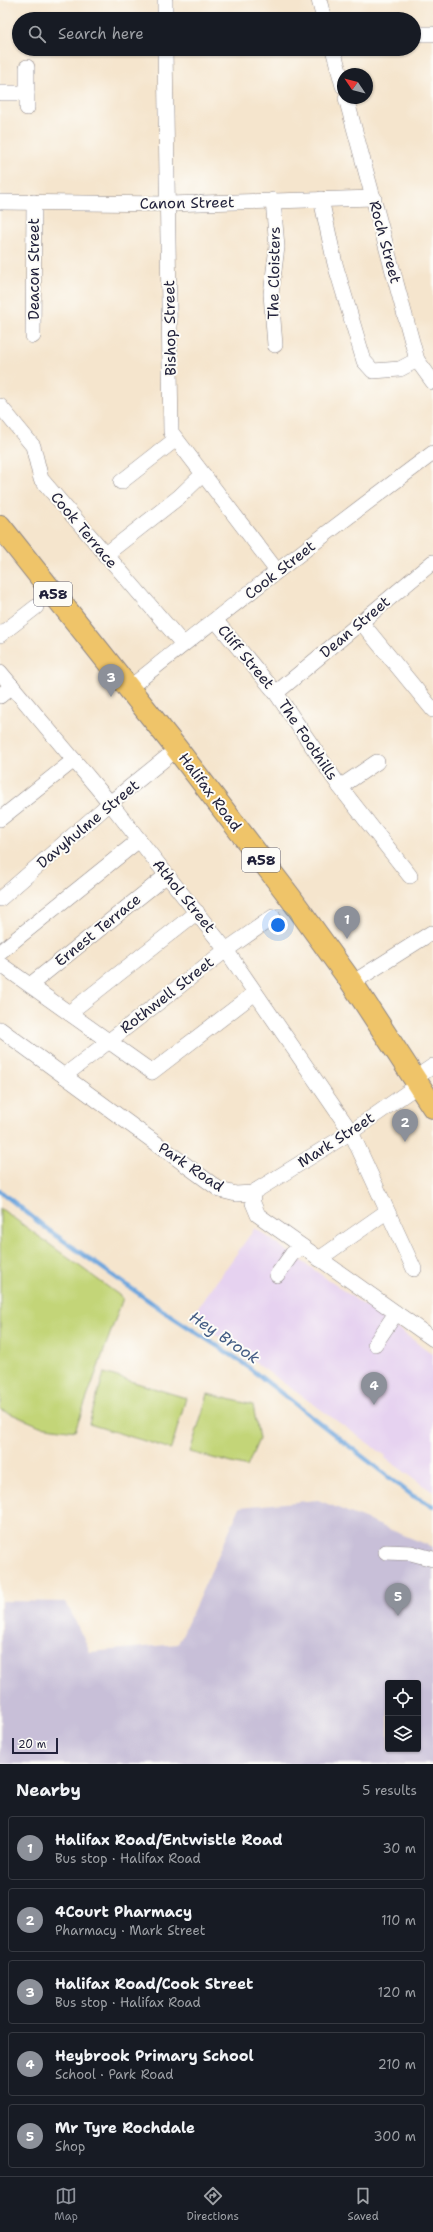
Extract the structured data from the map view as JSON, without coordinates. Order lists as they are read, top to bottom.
{
  "streets": {
    "highway": ["A58", "Halifax Road"],
    "street": [
      "Canon Street",
      "Roch Street",
      "Deacon Street",
      "The Cloisters",
      "Bishop Street",
      "Cook Terrace",
      "Cook Street",
      "Dean Street",
      "Cliff Street",
      "The Foothills",
      "Davyhulme Street",
      "Athol Street",
      "Ernest Terrace",
      "Rothwell Street",
      "Mark Street",
      "Park Road"
    ]
  },
  "crossings": [
    ["Canon Street", "Roch Street"],
    ["Canon Street", "Deacon Street"],
    ["Canon Street", "The Cloisters"],
    ["Canon Street", "Bishop Street"],
    ["Bishop Street", "Cook Street"],
    ["Cook Terrace", "Cook Street"],
    ["Cook Street", "Cliff Street"],
    ["Cook Street", "Halifax Road"],
    ["Dean Street", "Cliff Street"],
    ["Dean Street", "The Foothills"],
    ["Cliff Street", "The Foothills"],
    ["Halifax Road", "Davyhulme Street"],
    ["Halifax Road", "Mark Street"],
    ["Davyhulme Street", "Athol Street"],
    ["Athol Street", "Ernest Terrace"],
    ["Athol Street", "Rothwell Street"],
    ["Athol Street", "Mark Street"],
    ["Rothwell Street", "Park Road"],
    ["Mark Street", "Park Road"]
  ],
  "water": ["Hey Brook"],
  "scale_bar": "20 m",
  "north": "top left",
  "page": {
    "search": "Search here",
    "pins": [
      "3",
      "1",
      "2",
      "4",
      "5"
    ],
    "scale": "20 m",
    "heading": ["Nearby", "5 results"],
    "list": [
      {
        "mark": "1",
        "name": "Halifax Road/Entwistle Road",
        "note": "Bus stop · Halifax Road",
        "value": "30 m"
      },
      {
        "mark": "2",
        "name": "4Court Pharmacy",
        "note": "Pharmacy · Mark Street",
        "value": "110 m"
      },
      {
        "mark": "3",
        "name": "Halifax Road/Cook Street",
        "note": "Bus stop · Halifax Road",
        "value": "120 m"
      },
      {
        "mark": "4",
        "name": "Heybrook Primary School",
        "note": "School · Park Road",
        "value": "210 m"
      },
      {
        "mark": "5",
        "name": "Mr Tyre Rochdale",
        "note": "Shop",
        "value": "300 m"
      }
    ],
    "nav": ["Map", "Directions", "Saved"]
  }
}
